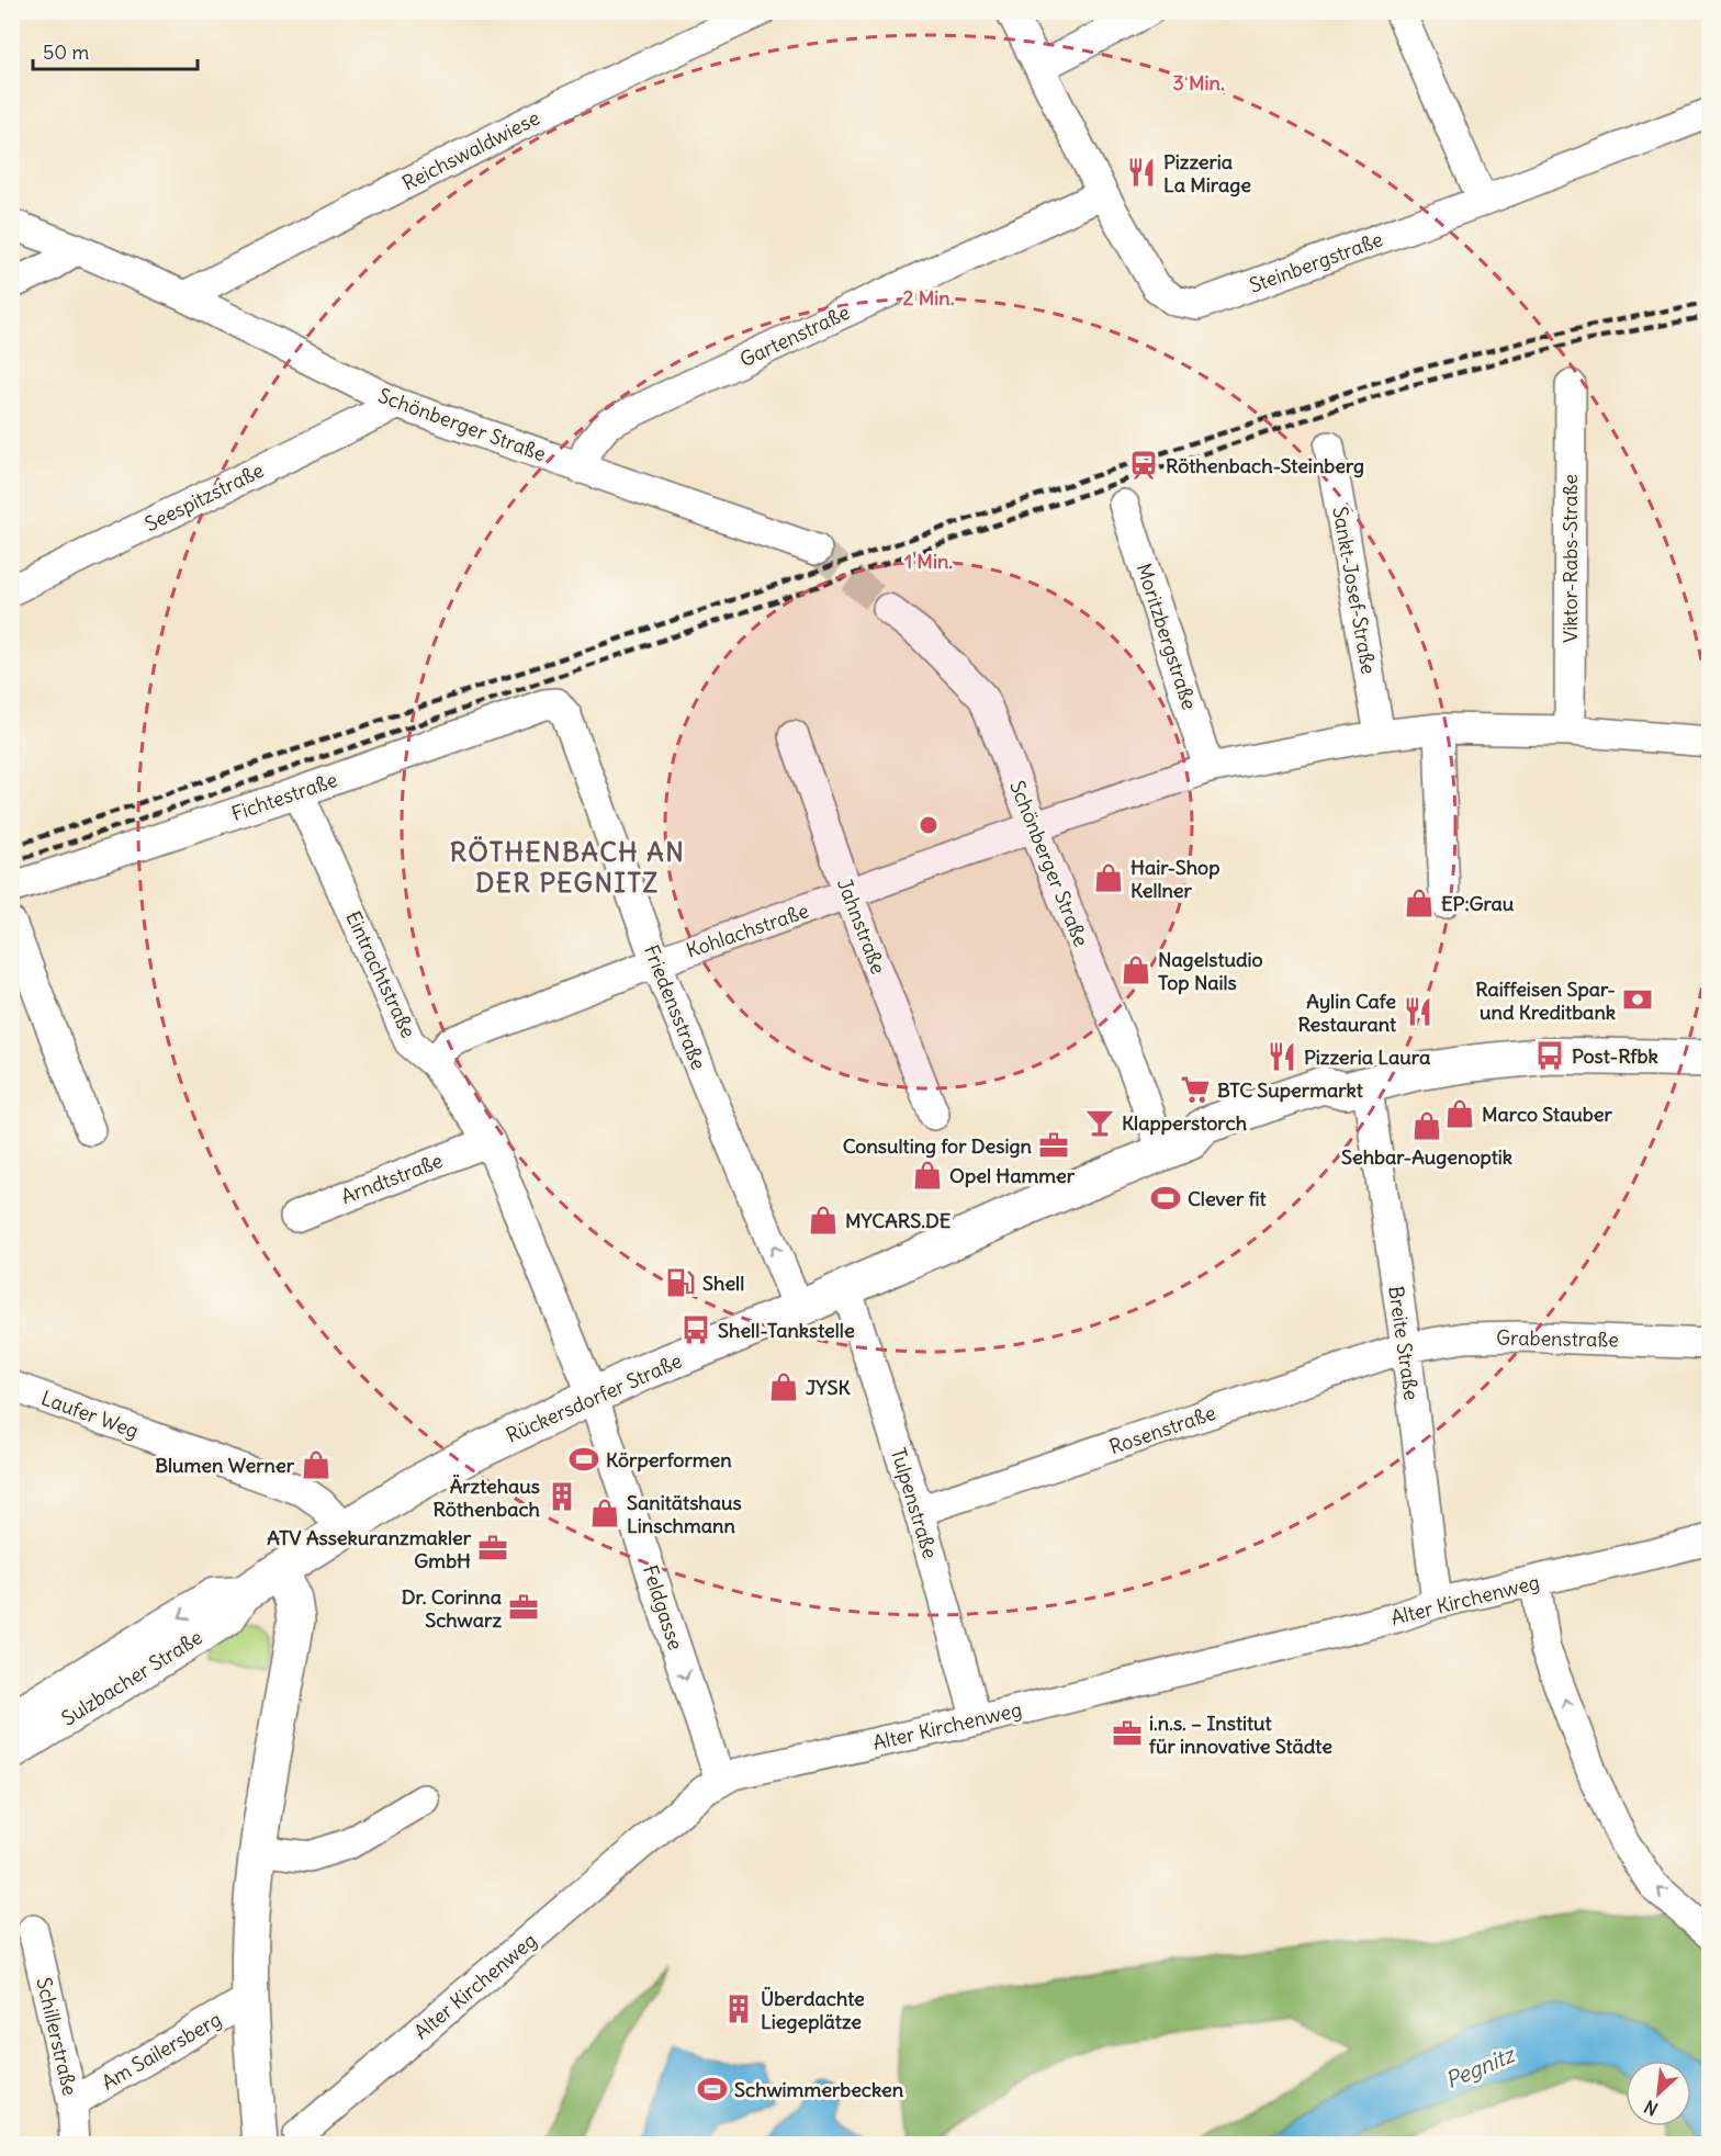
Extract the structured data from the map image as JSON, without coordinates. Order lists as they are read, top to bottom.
{
  "streets": {
    "main road": ["Rückersdorfer Straße", "Sulzbacher Straße"],
    "street": [
      "Reichswaldwiese",
      "Steinbergstraße",
      "Gartenstraße",
      "Schönberger Straße",
      "Seespitzstraße",
      "Viktor-Rabs-Straße",
      "Sankt-Josef-Straße",
      "Moritzbergstraße",
      "Fichtestraße",
      "Jahnstraße",
      "Kohlachstraße",
      "Eintrachtstraße",
      "Friedensstraße",
      "Arndtstraße",
      "Grabenstraße",
      "Breite Straße",
      "Laufer Weg",
      "Rosenstraße",
      "Tulpenstraße",
      "Alter Kirchenweg",
      "Feldgasse",
      "Schillerstraße",
      "Am Sailersberg"
    ]
  },
  "crossings": [
    ["Reichswaldwiese", "Schönberger Straße"],
    ["Steinbergstraße", "Gartenstraße"],
    ["Gartenstraße", "Schönberger Straße"],
    ["Schönberger Straße", "Seespitzstraße"],
    ["Schönberger Straße", "Kohlachstraße"],
    ["Schönberger Straße", "Rückersdorfer Straße"],
    ["Viktor-Rabs-Straße", "Kohlachstraße"],
    ["Sankt-Josef-Straße", "Kohlachstraße"],
    ["Moritzbergstraße", "Kohlachstraße"],
    ["Fichtestraße", "Eintrachtstraße"],
    ["Fichtestraße", "Friedensstraße"],
    ["Jahnstraße", "Kohlachstraße"],
    ["Kohlachstraße", "Eintrachtstraße"],
    ["Kohlachstraße", "Friedensstraße"],
    ["Eintrachtstraße", "Arndtstraße"],
    ["Eintrachtstraße", "Rückersdorfer Straße"],
    ["Eintrachtstraße", "Feldgasse"],
    ["Friedensstraße", "Rückersdorfer Straße"],
    ["Grabenstraße", "Breite Straße"],
    ["Grabenstraße", "Rosenstraße"],
    ["Breite Straße", "Rückersdorfer Straße"],
    ["Breite Straße", "Rosenstraße"],
    ["Breite Straße", "Alter Kirchenweg"],
    ["Rückersdorfer Straße", "Laufer Weg"],
    ["Rückersdorfer Straße", "Tulpenstraße"],
    ["Rückersdorfer Straße", "Feldgasse"],
    ["Rückersdorfer Straße", "Sulzbacher Straße"],
    ["Rosenstraße", "Tulpenstraße"],
    ["Tulpenstraße", "Alter Kirchenweg"],
    ["Alter Kirchenweg", "Feldgasse"],
    ["Schillerstraße", "Am Sailersberg"]
  ],
  "one_way": ["Friedensstraße", "Feldgasse"],
  "districts": ["RÖTHENBACH AN DER PEGNITZ"],
  "water": ["Pegnitz"],
  "places": {
    "restaurant": ["Pizzeria La Mirage", "Aylin Cafe Restaurant", "Pizzeria Laura"],
    "station": ["Röthenbach-Steinberg"],
    "shop": [
      "Hair-Shop Kellner",
      "EP:Grau",
      "Nagelstudio Top Nails",
      "Marco Stauber",
      "Sehbar-Augenoptik",
      "Opel Hammer",
      "MYCARS.DE",
      "JYSK",
      "Blumen Werner",
      "Sanitätshaus Linschmann"
    ],
    "bank": ["Raiffeisen Spar- und Kreditbank"],
    "bus stop": ["Post-Rfbk", "Shell-Tankstelle"],
    "supermarket": ["BTC Supermarkt"],
    "bar": ["Klapperstorch"],
    "office": [
      "Consulting for Design",
      "ATV Assekuranzmakler GmbH",
      "Dr. Corinna Schwarz",
      "i.n.s. – Institut für innovative Städte"
    ],
    "sports": ["Clever fit", "Körperformen", "Schwimmerbecken"],
    "fuel station": ["Shell"],
    "building": ["Ärztehaus Röthenbach", "Überdachte Liegeplätze"]
  },
  "scale_bar": "50 m",
  "north": "bottom left",
  "rings": ["3 Min.", "2 Min.", "1 Min."]
}
